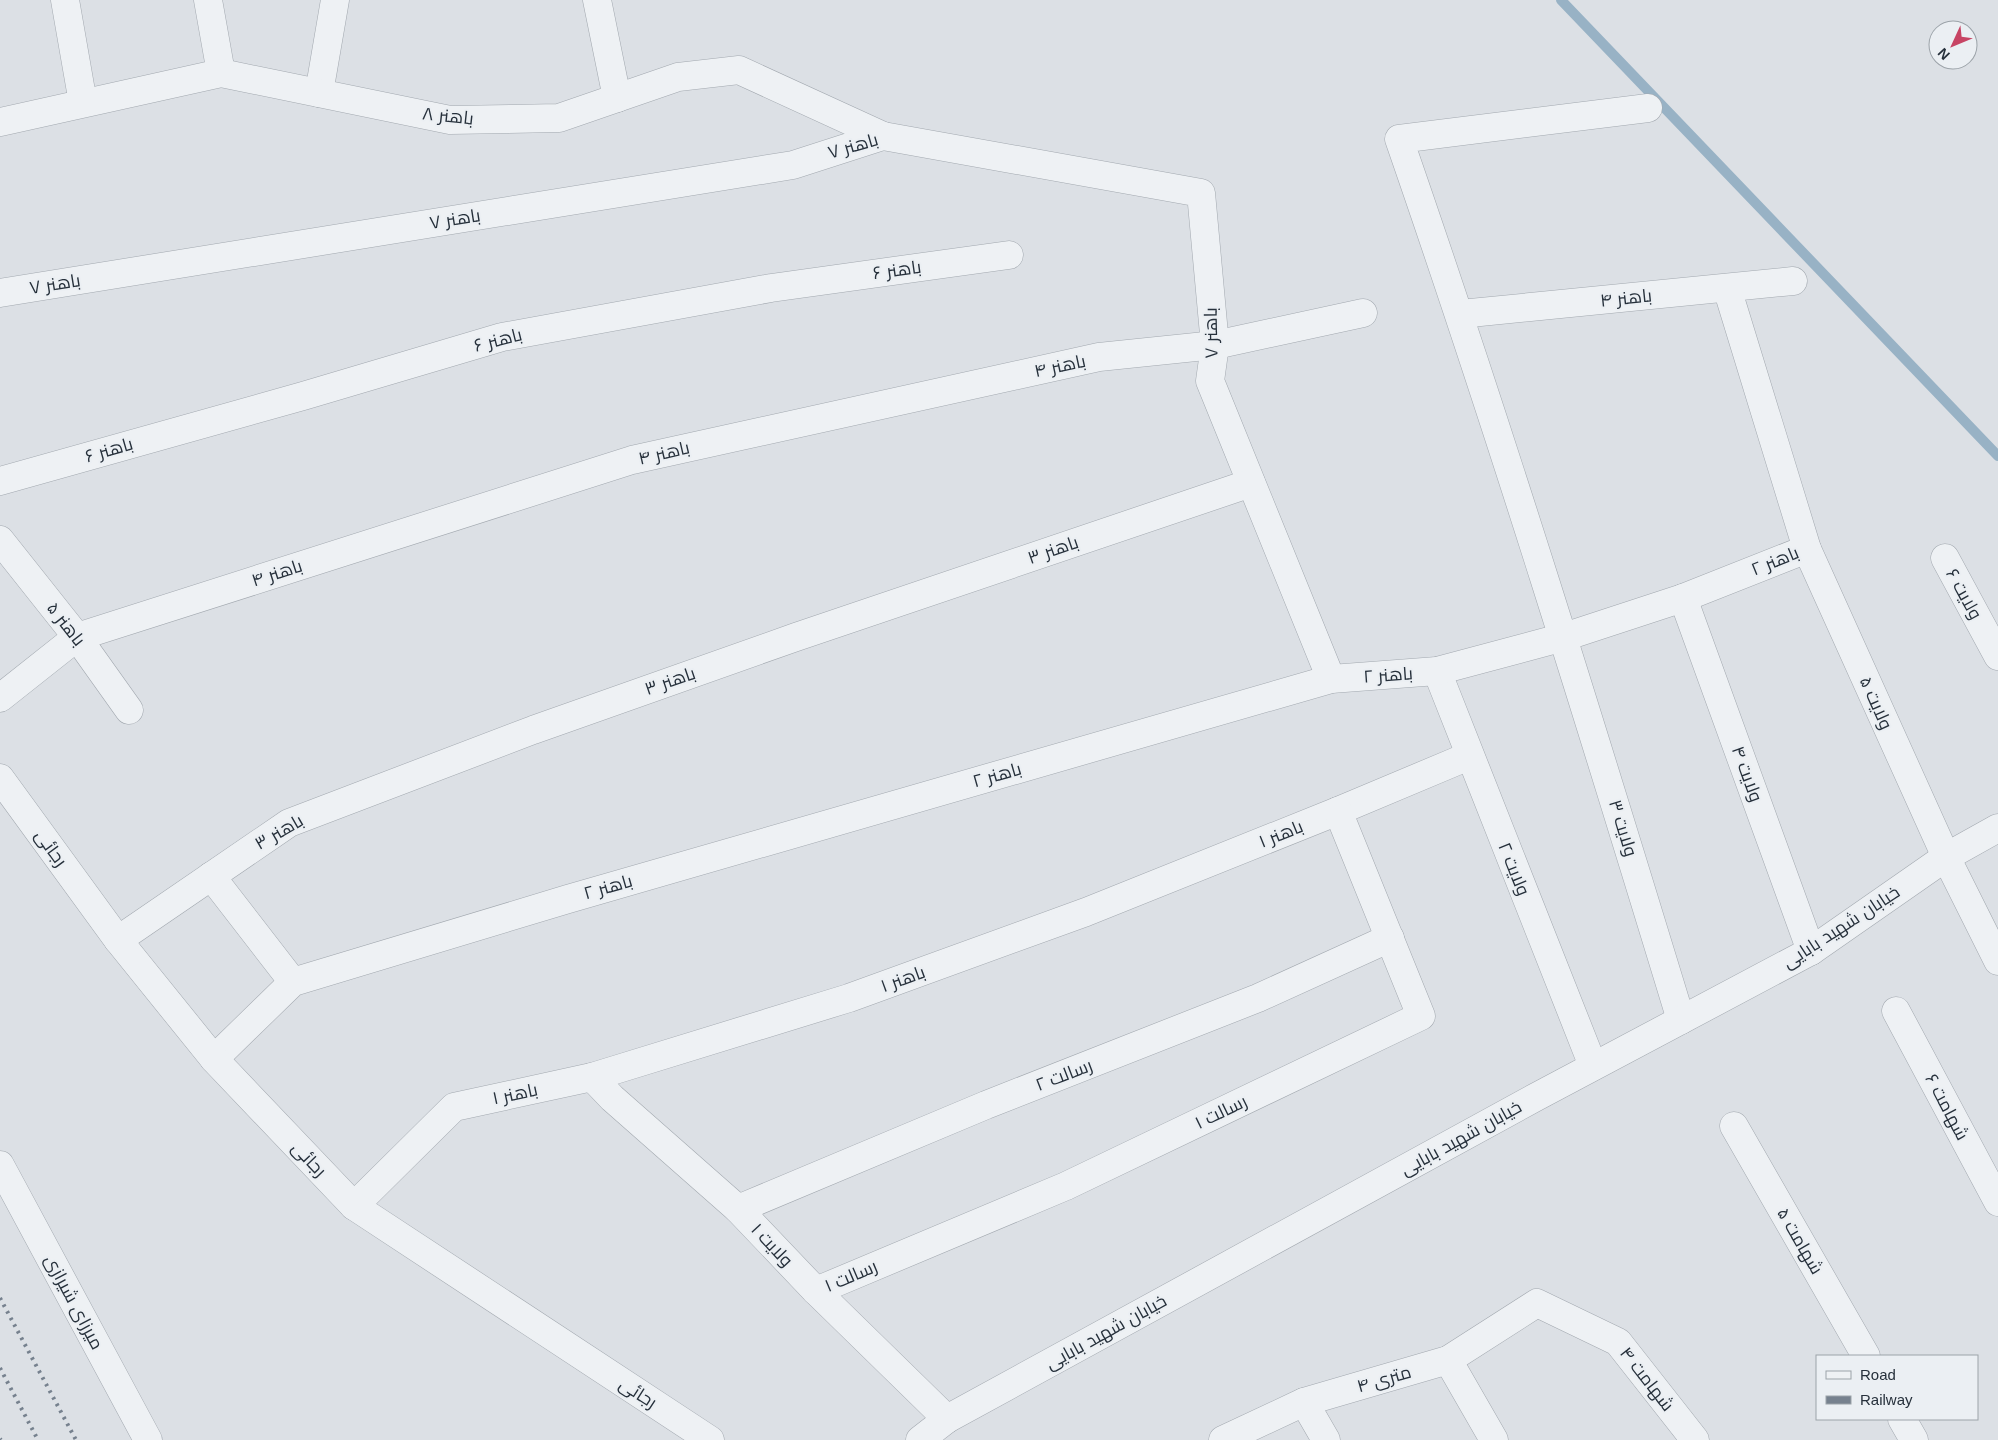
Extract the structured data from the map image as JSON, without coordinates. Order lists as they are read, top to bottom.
{
  "streets": {
    "street": [
      "باهنر ۸",
      "باهنر ۷",
      "باهنر ۶",
      "باهنر ۴",
      "باهنر ۳",
      "باهنر ۲",
      "ولایت ۶",
      "باهنر ۵",
      "ولایت ۵",
      "ولایت ۴",
      "ولایت ۳",
      "باهنر ۱",
      "رجائی",
      "ولایت ۲",
      "خیابان شهید بابایی",
      "رسالت ۲",
      "شهامت ۶",
      "رسالت ۱",
      "شهامت ۵",
      "ولایت ۱",
      "میرزای شیرازی",
      "۴ متری",
      "شهامت ۴"
    ]
  },
  "crossings": [
    ["باهنر ۸", "باهنر ۷"],
    ["باهنر ۷", "باهنر ۴"],
    ["باهنر ۷", "باهنر ۳"],
    ["باهنر ۷", "باهنر ۲"],
    ["باهنر ۴", "باهنر ۵"],
    ["باهنر ۴", "ولایت ۵"],
    ["باهنر ۴", "ولایت ۳"],
    ["باهنر ۳", "رجائی"],
    ["باهنر ۲", "ولایت ۵"],
    ["باهنر ۲", "ولایت ۴"],
    ["باهنر ۲", "ولایت ۳"],
    ["باهنر ۲", "رجائی"],
    ["باهنر ۲", "ولایت ۲"],
    ["ولایت ۵", "خیابان شهید بابایی"],
    ["ولایت ۴", "خیابان شهید بابایی"],
    ["ولایت ۳", "خیابان شهید بابایی"],
    ["باهنر ۱", "رجائی"],
    ["باهنر ۱", "ولایت ۲"],
    ["باهنر ۱", "رسالت ۱"],
    ["باهنر ۱", "ولایت ۱"],
    ["ولایت ۲", "خیابان شهید بابایی"],
    ["خیابان شهید بابایی", "ولایت ۱"],
    ["رسالت ۲", "رسالت ۱"],
    ["رسالت ۲", "ولایت ۱"],
    ["رسالت ۱", "ولایت ۱"],
    ["۴ متری", "شهامت ۴"]
  ],
  "legend": ["Road", "Railway"],
  "north": "bottom left"
}
